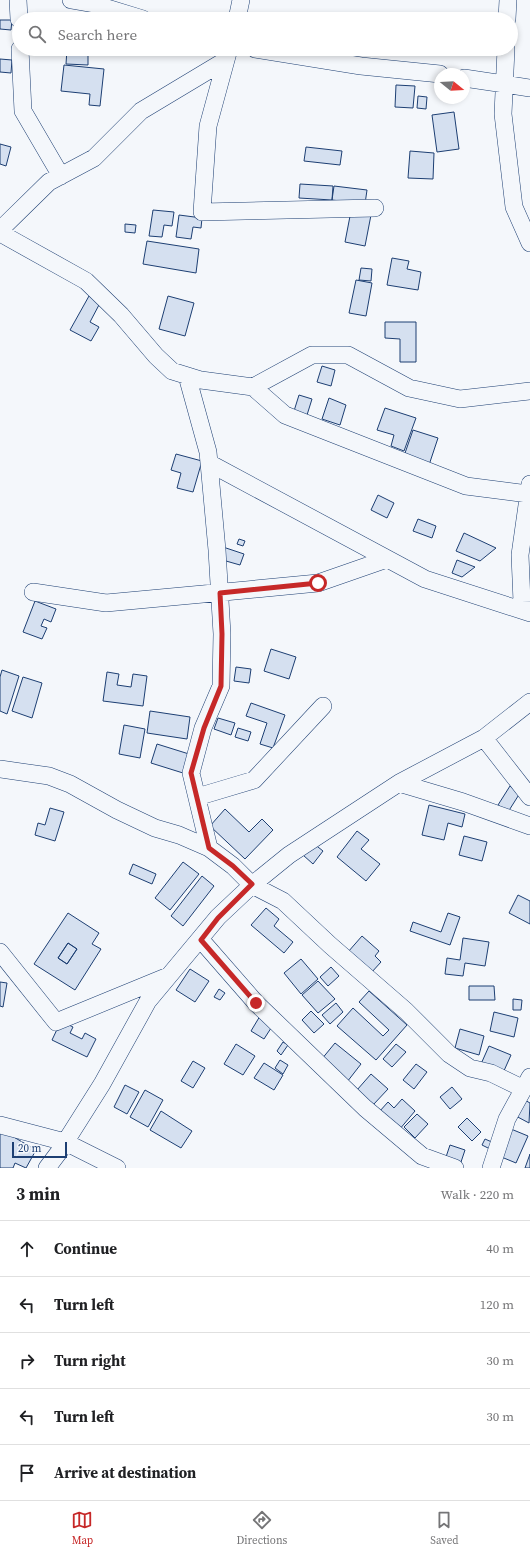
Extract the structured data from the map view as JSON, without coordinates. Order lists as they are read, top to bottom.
{
  "scale_bar": "20 m",
  "north": "right",
  "page": {
    "search": "Search here",
    "scale": "20 m",
    "heading": ["3 min", "Walk · 220 m"],
    "list": [
      ["Continue", "40 m"],
      ["Turn left", "120 m"],
      ["Turn right", "30 m"],
      ["Turn left", "30 m"],
      "Arrive at destination"
    ],
    "nav": ["Map", "Directions", "Saved"]
  }
}
